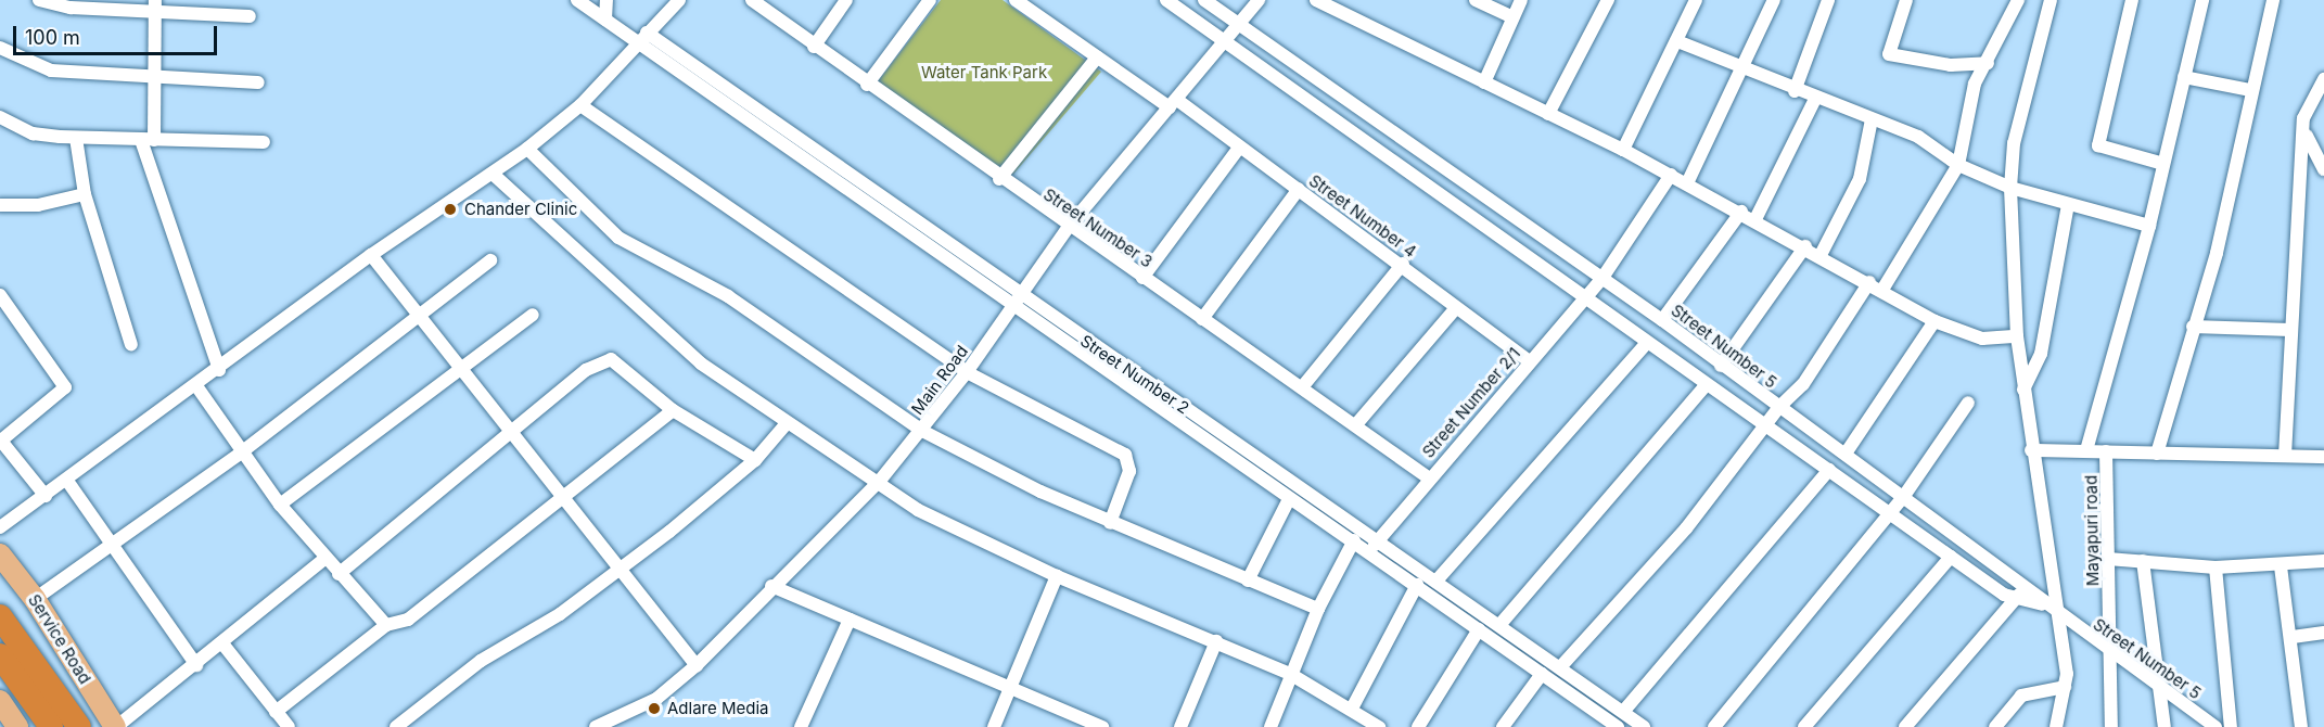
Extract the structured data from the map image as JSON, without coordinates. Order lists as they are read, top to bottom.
{
  "streets": {
    "main road": ["Service Road"],
    "street": [
      "Street Number 4",
      "Street Number 3",
      "Street Number 5",
      "Street Number 2",
      "Main Road",
      "Street Number 2/1",
      "Mayapuri road"
    ]
  },
  "crossings": [
    ["Street Number 4", "Main Road"],
    ["Street Number 4", "Street Number 2/1"],
    ["Street Number 3", "Main Road"],
    ["Street Number 3", "Street Number 2/1"],
    ["Street Number 5", "Main Road"],
    ["Street Number 5", "Street Number 2/1"],
    ["Street Number 5", "Mayapuri road"],
    ["Street Number 2", "Main Road"],
    ["Street Number 2", "Street Number 2/1"]
  ],
  "parks": ["Water Tank Park"],
  "places": ["Chander Clinic", "Adlare Media"],
  "scale_bar": "100 m"
}
